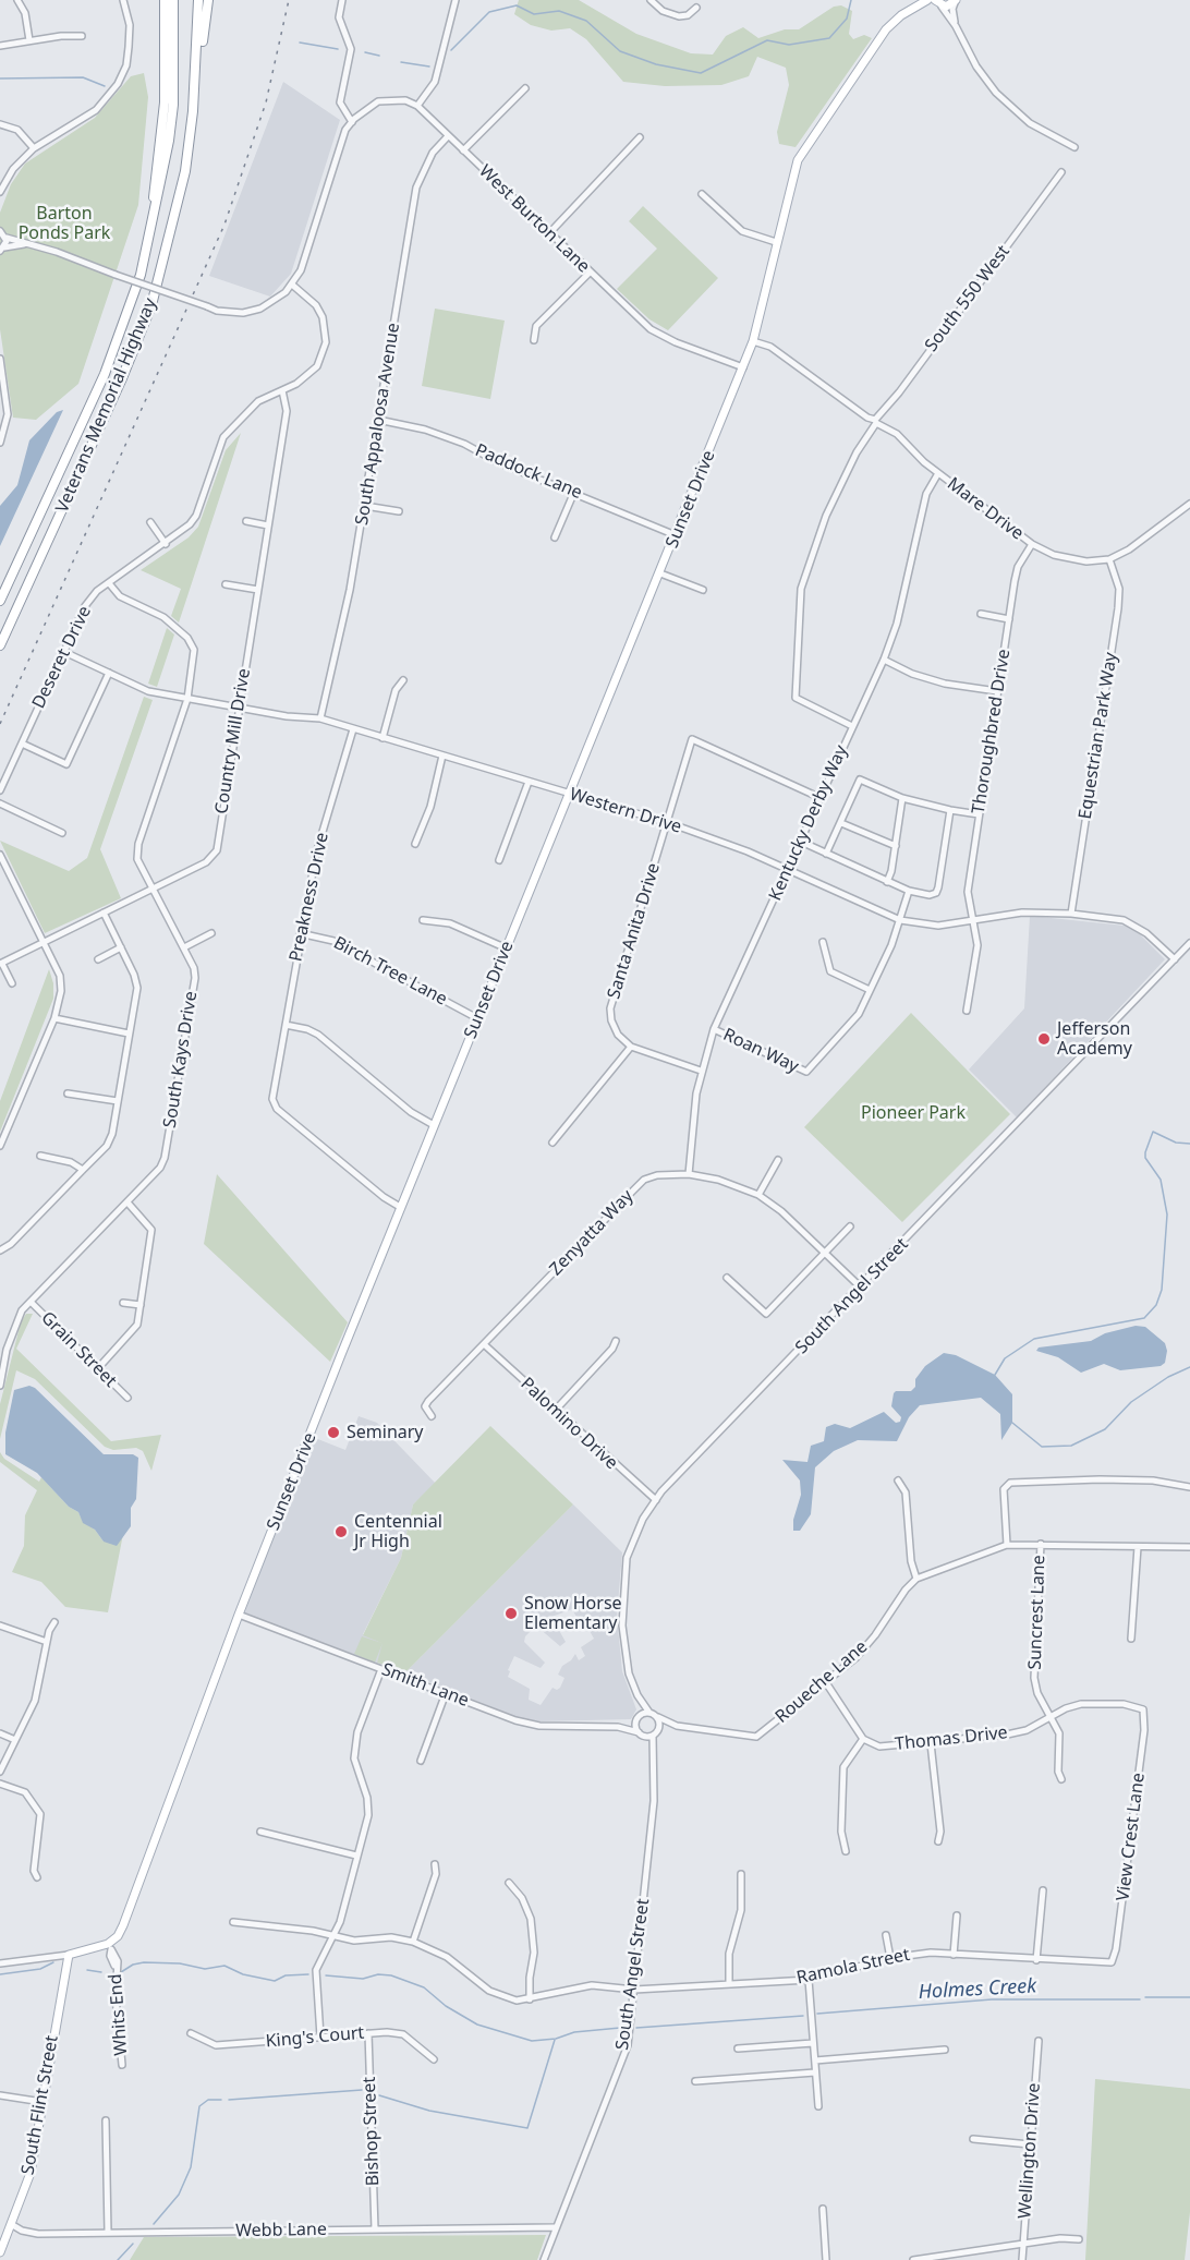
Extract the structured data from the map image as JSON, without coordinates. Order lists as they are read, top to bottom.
{
  "streets": {
    "highway": ["Veterans Memorial Highway"],
    "main road": ["Sunset Drive", "South Flint Street"],
    "street": [
      "West Burton Lane",
      "South 550 West",
      "South Appaloosa Avenue",
      "Paddock Lane",
      "Mare Drive",
      "Deseret Drive",
      "Thoroughbred Drive",
      "Equestrian Park Way",
      "Country Mill Drive",
      "Western Drive",
      "Kentucky Derby Way",
      "Preakness Drive",
      "Santa Anita Drive",
      "Birch Tree Lane",
      "Roan Way",
      "South Kays Drive",
      "Zenyatta Way",
      "South Angel Street",
      "Grain Street",
      "Palomino Drive",
      "Suncrest Lane",
      "Roueche Lane",
      "Smith Lane",
      "Thomas Drive",
      "View Crest Lane",
      "Ramola Street",
      "Whits End",
      "King's Court",
      "Bishop Street",
      "Wellington Drive",
      "Webb Lane"
    ]
  },
  "crossings": [
    ["West Burton Lane", "South Appaloosa Avenue"],
    ["West Burton Lane", "Sunset Drive"],
    ["South 550 West", "Mare Drive"],
    ["South 550 West", "Kentucky Derby Way"],
    ["South Appaloosa Avenue", "Paddock Lane"],
    ["South Appaloosa Avenue", "Western Drive"],
    ["Paddock Lane", "Sunset Drive"],
    ["Sunset Drive", "Mare Drive"],
    ["Sunset Drive", "Western Drive"],
    ["Sunset Drive", "Preakness Drive"],
    ["Sunset Drive", "Birch Tree Lane"],
    ["Sunset Drive", "Smith Lane"],
    ["Sunset Drive", "Whits End"],
    ["Mare Drive", "Thoroughbred Drive"],
    ["Mare Drive", "Equestrian Park Way"],
    ["Mare Drive", "Kentucky Derby Way"],
    ["Deseret Drive", "Country Mill Drive"],
    ["Deseret Drive", "Western Drive"],
    ["Deseret Drive", "South Kays Drive"],
    ["Thoroughbred Drive", "Western Drive"],
    ["Equestrian Park Way", "Western Drive"],
    ["Country Mill Drive", "Western Drive"],
    ["Country Mill Drive", "South Kays Drive"],
    ["Western Drive", "Kentucky Derby Way"],
    ["Western Drive", "Preakness Drive"],
    ["Western Drive", "Santa Anita Drive"],
    ["Western Drive", "South Kays Drive"],
    ["Western Drive", "South Angel Street"],
    ["Kentucky Derby Way", "Santa Anita Drive"],
    ["Kentucky Derby Way", "Roan Way"],
    ["Kentucky Derby Way", "Zenyatta Way"],
    ["Preakness Drive", "Birch Tree Lane"],
    ["South Kays Drive", "Grain Street"],
    ["Zenyatta Way", "South Angel Street"],
    ["Zenyatta Way", "Palomino Drive"],
    ["South Angel Street", "Palomino Drive"],
    ["South Angel Street", "Smith Lane"],
    ["South Angel Street", "Ramola Street"],
    ["South Angel Street", "Webb Lane"],
    ["Suncrest Lane", "Roueche Lane"],
    ["Suncrest Lane", "Thomas Drive"],
    ["Thomas Drive", "View Crest Lane"],
    ["View Crest Lane", "Ramola Street"],
    ["King's Court", "Bishop Street"],
    ["South Flint Street", "Webb Lane"],
    ["Bishop Street", "Webb Lane"]
  ],
  "water": ["Holmes Creek"],
  "parks": ["Barton Ponds Park", "Pioneer Park"],
  "places": [
    "Jefferson Academy",
    "Seminary",
    "Centennial Jr High",
    "Snow Horse Elementary"
  ]
}
